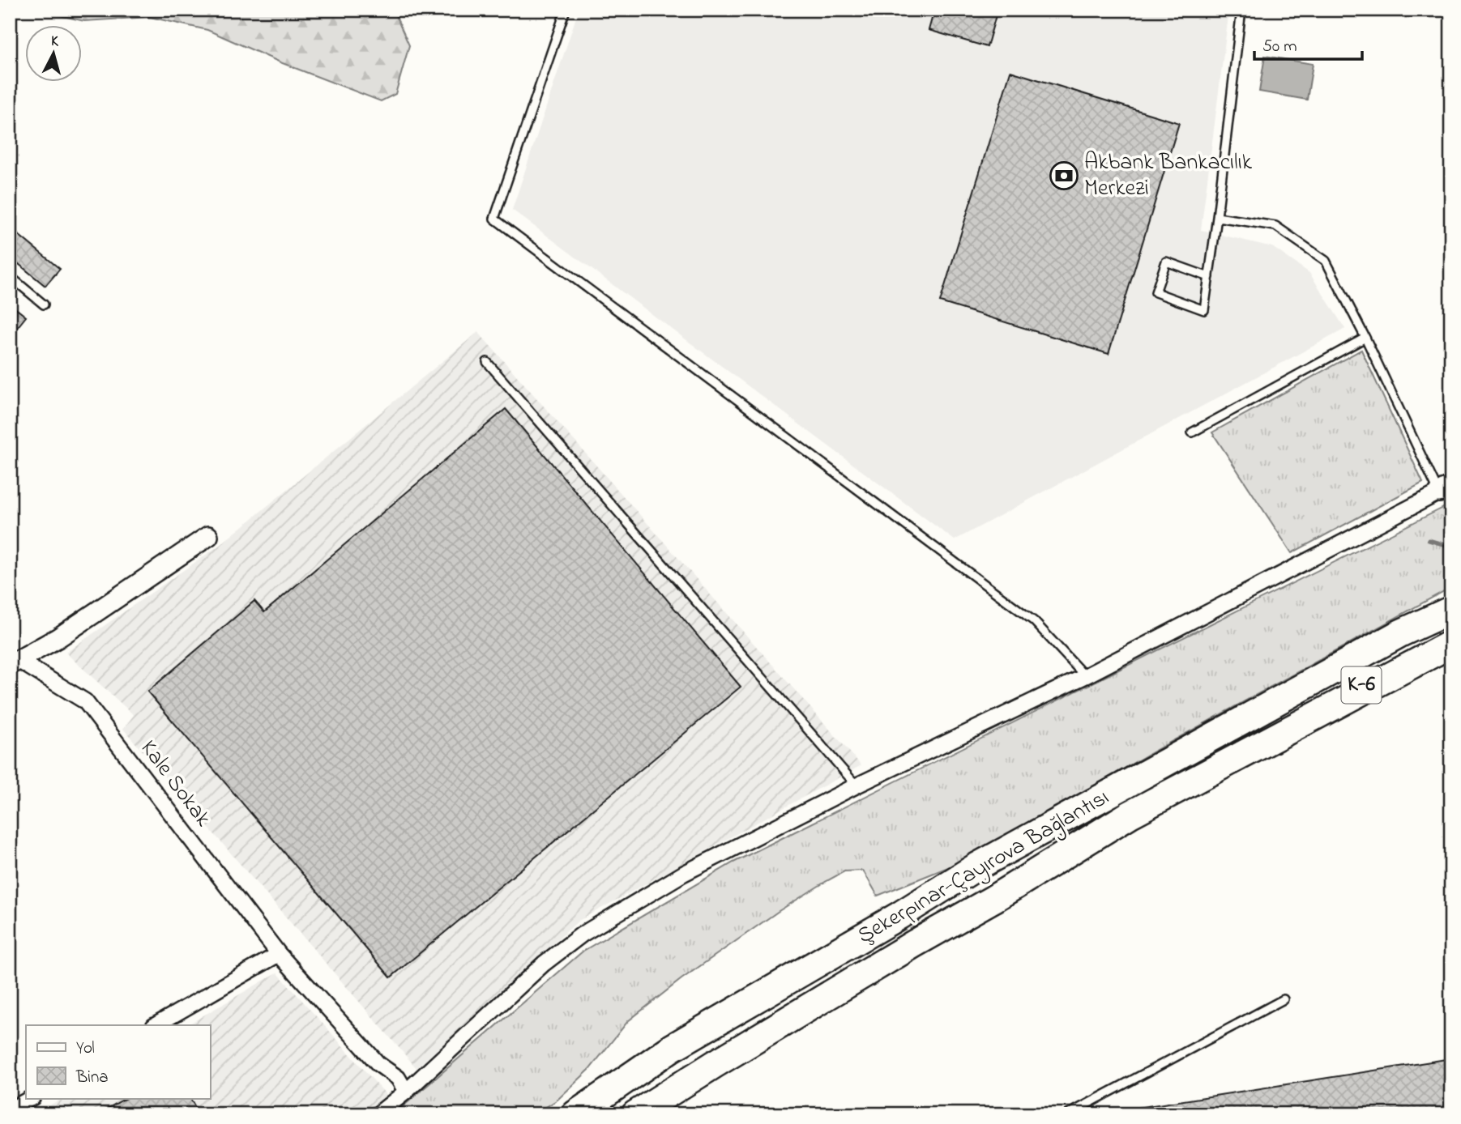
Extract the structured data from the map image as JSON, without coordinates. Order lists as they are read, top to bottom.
{
  "streets": {
    "highway": ["K-6", "Şekerpınar-Çayırova Bağlantısı"],
    "street": ["Kale Sokak"]
  },
  "crossings": [
    ["K-6", "Şekerpınar-Çayırova Bağlantısı"]
  ],
  "places": {
    "bank": ["Akbank Bankacılık Merkezi"]
  },
  "legend": ["Yol", "Bina"],
  "scale_bar": "50 m",
  "north": "top"
}
